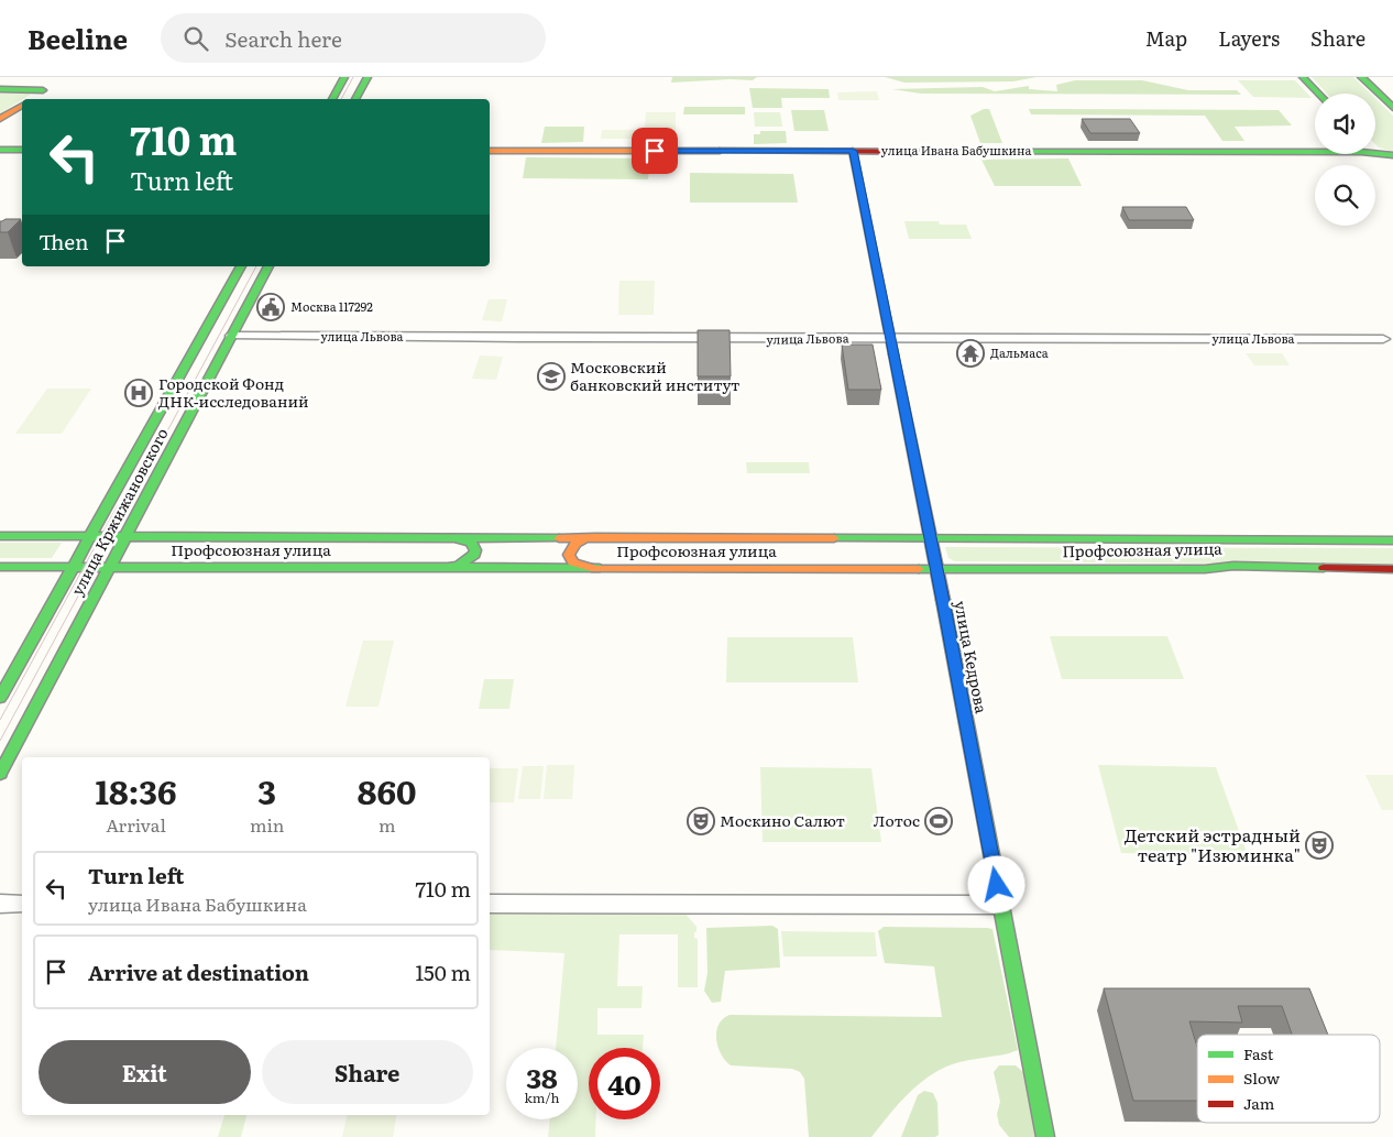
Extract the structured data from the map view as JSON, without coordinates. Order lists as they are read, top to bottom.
{
  "streets": {
    "street": [
      "улица Ивана Бабушкина",
      "улица Львова",
      "улица Кржижановского",
      "Профсоюзная улица",
      "улица Кедрова"
    ]
  },
  "crossings": [
    ["улица Ивана Бабушкина", "улица Кедрова"],
    ["улица Львова", "улица Кржижановского"],
    ["улица Львова", "улица Кедрова"],
    ["улица Кржижановского", "Профсоюзная улица"],
    ["Профсоюзная улица", "улица Кедрова"]
  ],
  "places": {
    "public building": ["Москва 117292"],
    "temple": ["Дальмаса"],
    "school or university": ["Московский банковский институт"],
    "hospital": ["Городской Фонд ДНК-исследований"],
    "theatre": ["Москино Салют", "Детский эстрадный театр \"Изюминка\""],
    "sports": ["Лотос"]
  },
  "legend": ["Fast", "Slow", "Jam"],
  "page": {
    "header": "Beeline",
    "search": "Search here",
    "nav": ["Map", "Layers", "Share"],
    "turn": ["710 m", "Turn left"],
    "then": "Then",
    "eta": [
      "18:36",
      "Arrival",
      "3",
      "min",
      "860",
      "m"
    ],
    "list": [
      {
        "name": "Turn left",
        "note": "улица Ивана Бабушкина",
        "value": "710 m"
      },
      {
        "name": "Arrive at destination",
        "value": "150 m"
      }
    ],
    "buttons": ["Exit", "Share"],
    "speed": "38 km/h",
    "limit": "40"
  }
}
